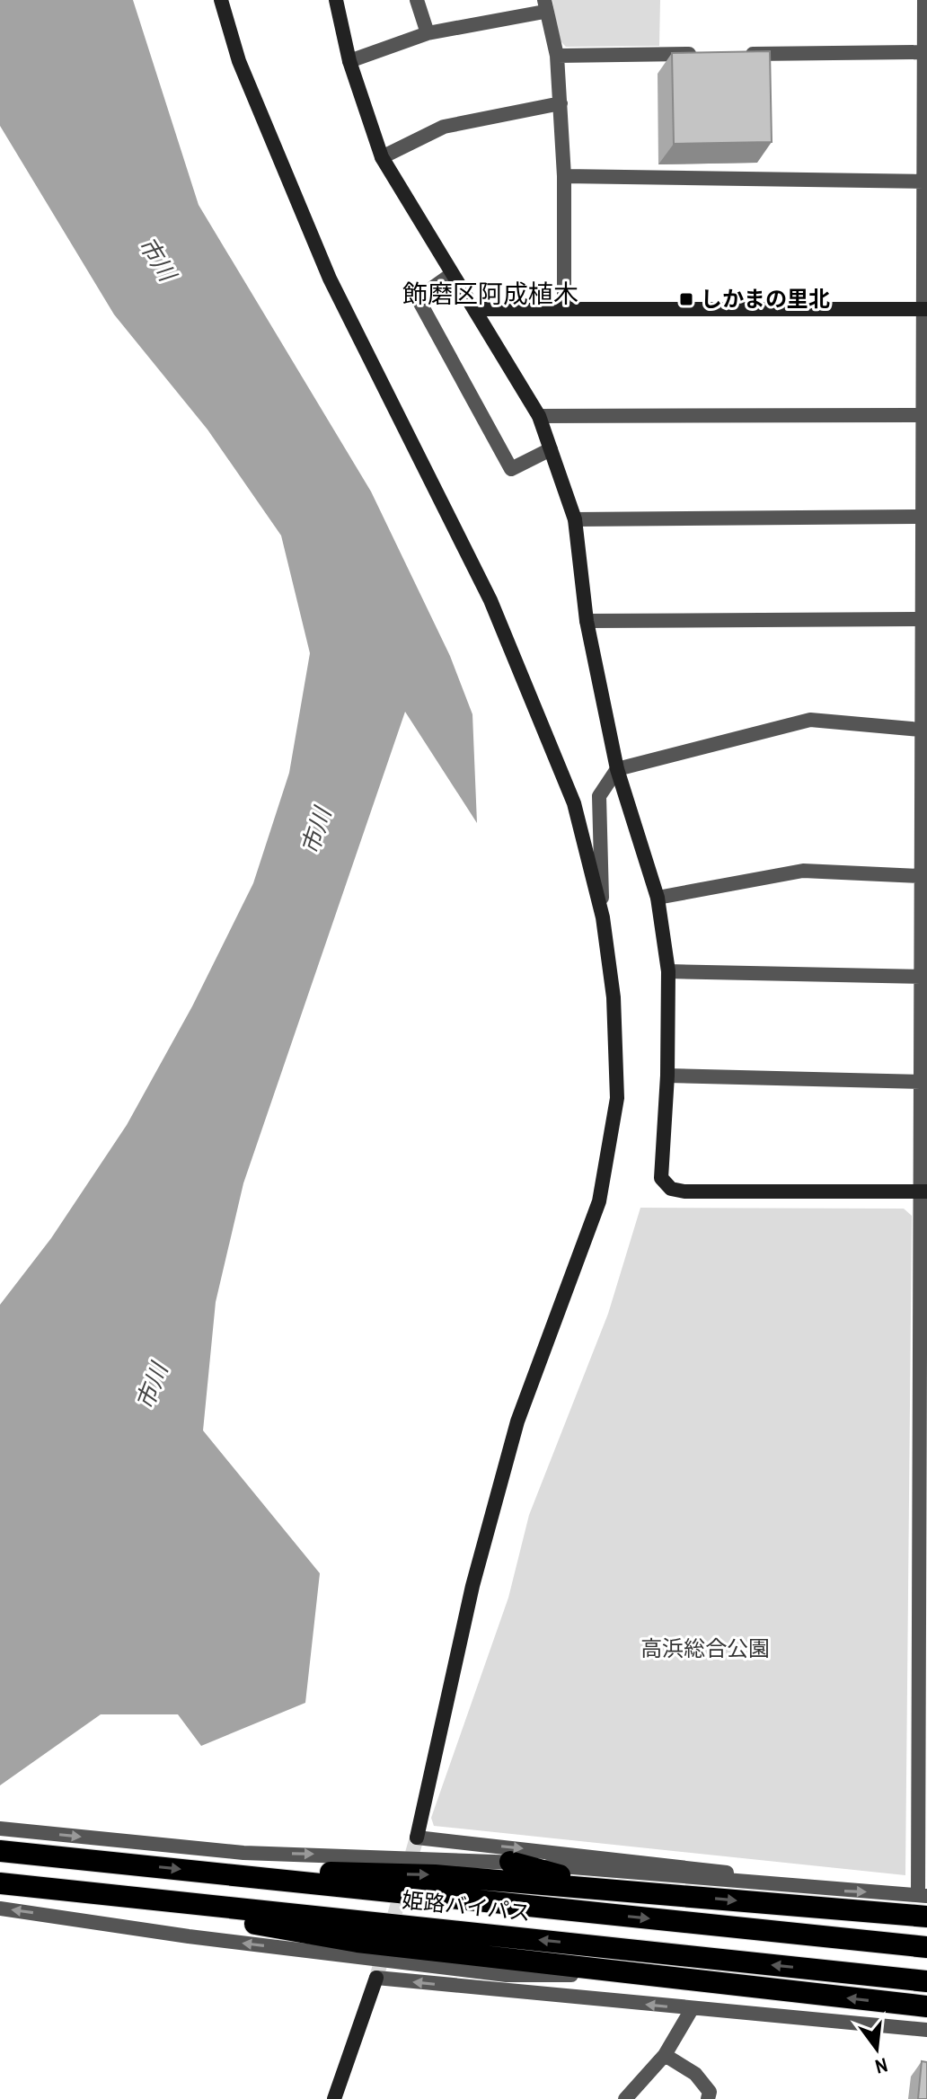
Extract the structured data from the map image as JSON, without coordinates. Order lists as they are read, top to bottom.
{
  "streets": {
    "highway": ["姫路バイパス"]
  },
  "districts": ["飾磨区阿成植木"],
  "water": ["市川"],
  "parks": ["高浜総合公園"],
  "places": {
    "transit": ["しかまの里北"]
  },
  "north": "bottom"
}
